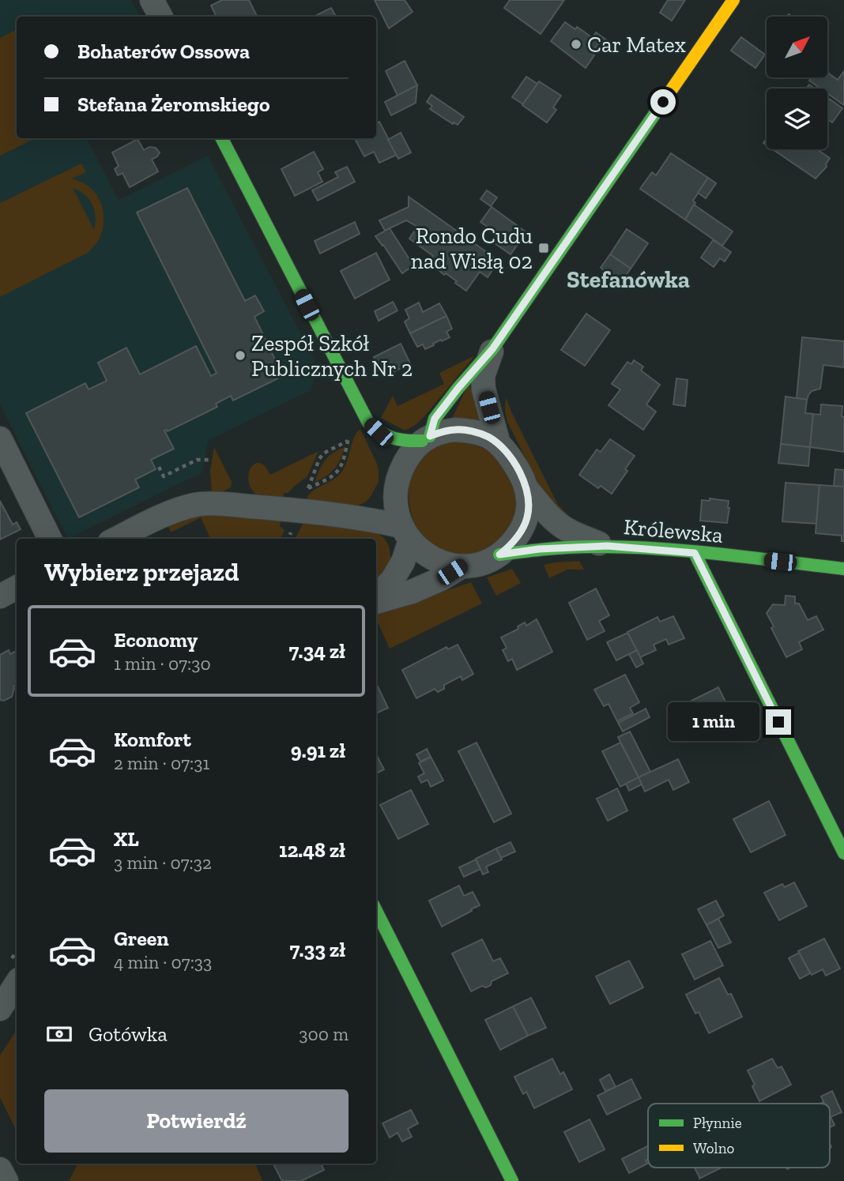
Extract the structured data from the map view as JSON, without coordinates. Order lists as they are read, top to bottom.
{
  "streets": {
    "street": ["Królewska"]
  },
  "districts": ["Stefanówka"],
  "places": {
    "other": ["Car Matex", "Zespół Szkół Publicznych Nr 2"],
    "transit": ["Rondo Cudu nad Wisłą 02"]
  },
  "legend": ["Płynnie", "Wolno"],
  "north": "top right",
  "page": {
    "banner": ["Bohaterów Ossowa", "Stefana Żeromskiego"],
    "heading": "Wybierz przejazd",
    "list": [
      {
        "name": "Economy",
        "note": "1 min · 07:30",
        "value": "7.34 zł"
      },
      {
        "name": "Komfort",
        "note": "2 min · 07:31",
        "value": "9.91 zł"
      },
      {
        "name": "XL",
        "note": "3 min · 07:32",
        "value": "12.48 zł"
      },
      {
        "name": "Green",
        "note": "4 min · 07:33",
        "value": "7.33 zł"
      }
    ],
    "bubble": "1 min",
    "pay": ["Gotówka", "300 m"],
    "buttons": "Potwierdź"
  }
}
